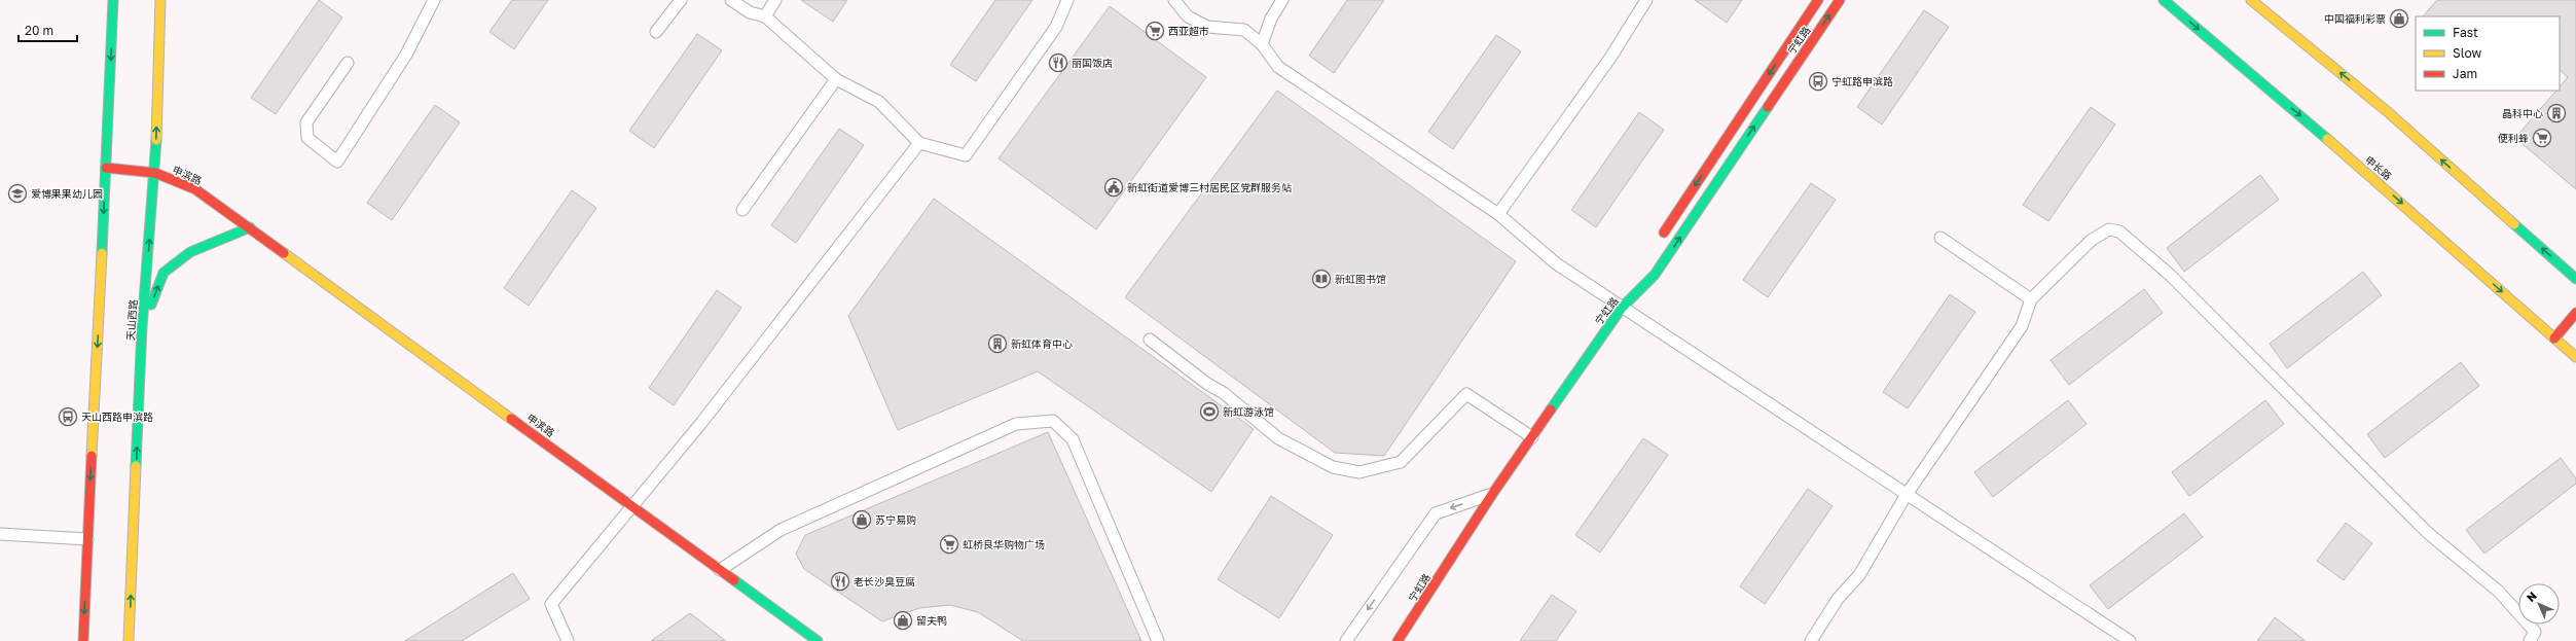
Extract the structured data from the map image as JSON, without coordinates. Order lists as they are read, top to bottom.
{
  "streets": {
    "main road": [
      "宁虹路",
      "申长路",
      "申滨路",
      "天山西路"
    ]
  },
  "crossings": [
    ["申滨路", "天山西路"]
  ],
  "places": {
    "shop": ["中国福利彩票", "苏宁易购", "留夫鸭"],
    "supermarket": ["西亚超市", "便利蜂", "虹桥良华购物广场"],
    "restaurant": ["丽国饭店", "老长沙臭豆腐"],
    "bus stop": ["宁虹路申滨路", "天山西路申滨路"],
    "building": ["晶科中心", "新虹体育中心"],
    "public building": ["新虹街道爱博三村居民区党群服务站"],
    "school or university": ["爱博果果幼儿园"],
    "library": ["新虹图书馆"],
    "sports": ["新虹游泳馆"]
  },
  "legend": ["Fast", "Slow", "Jam"],
  "scale_bar": "20 m",
  "north": "top left"
}
